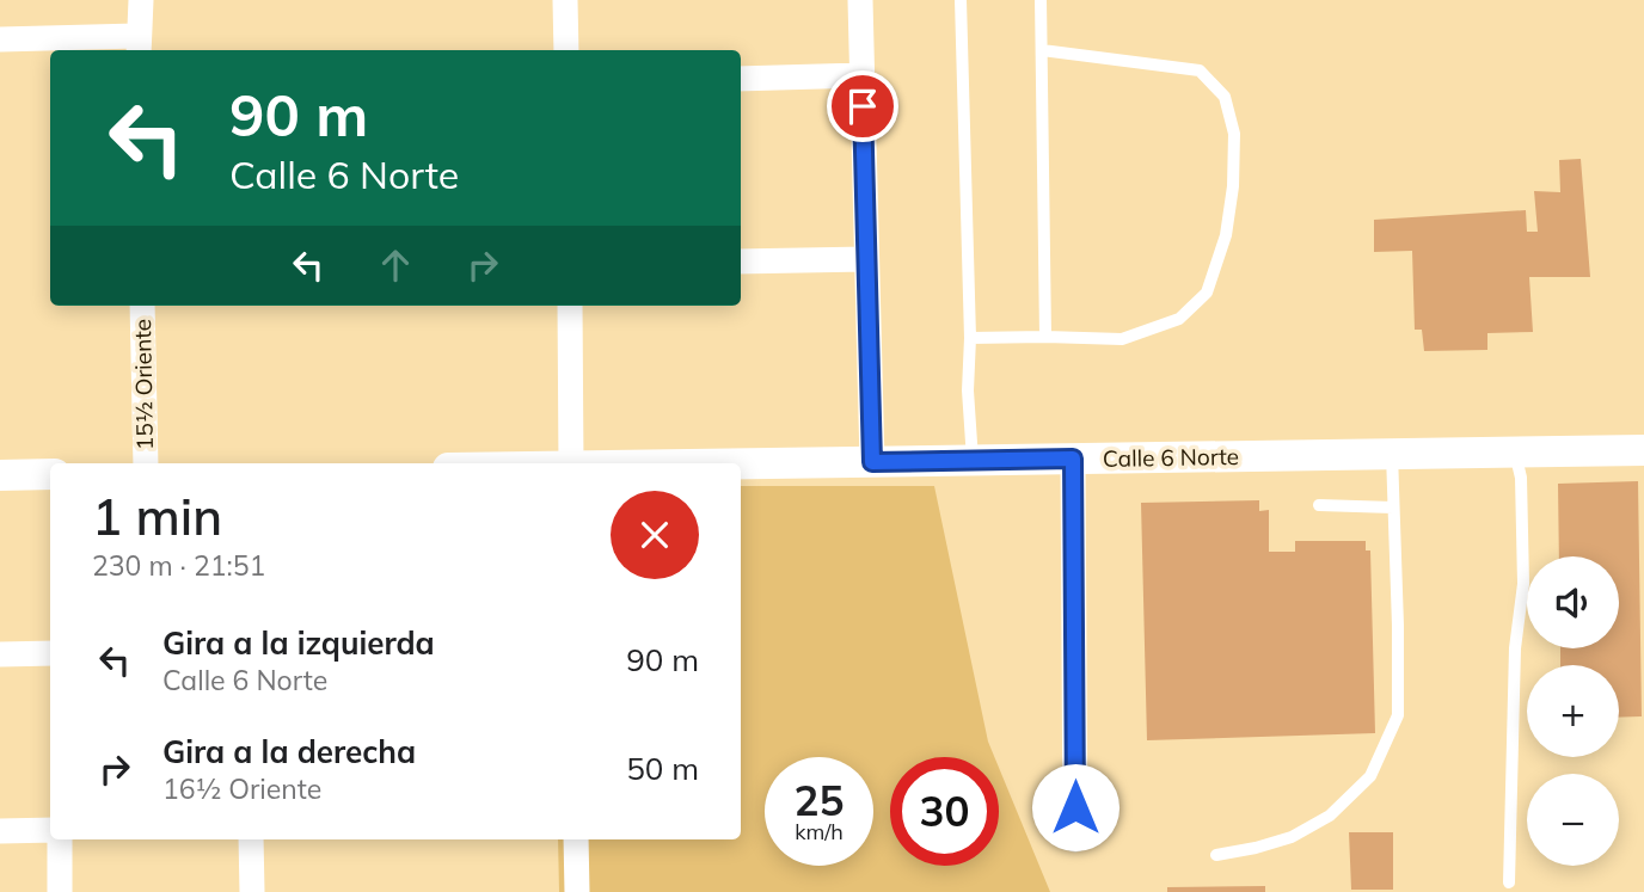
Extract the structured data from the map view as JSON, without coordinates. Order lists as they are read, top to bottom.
{
  "streets": {
    "street": ["15½ Oriente", "Calle 6 Norte"]
  },
  "page": {
    "turn": ["90 m", "Calle 6 Norte"],
    "heading": ["1 min", "230 m · 21:51"],
    "map_buttons": ["+", "−"],
    "list": [
      {
        "name": "Gira a la izquierda",
        "note": "Calle 6 Norte",
        "value": "90 m"
      },
      {
        "name": "Gira a la derecha",
        "note": "16½ Oriente",
        "value": "50 m"
      }
    ],
    "speed": "25 km/h",
    "limit": "30"
  }
}
